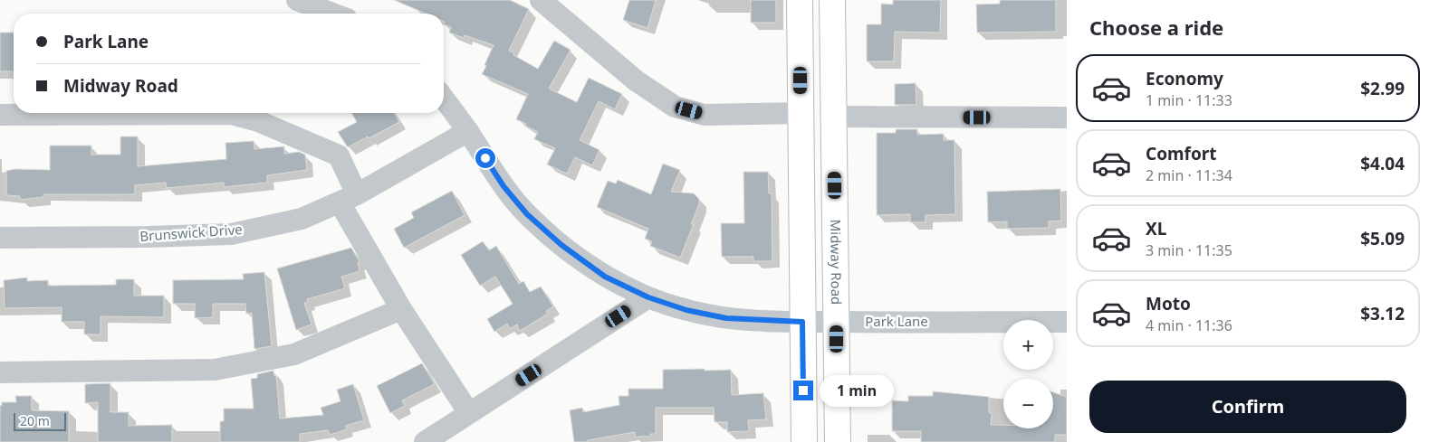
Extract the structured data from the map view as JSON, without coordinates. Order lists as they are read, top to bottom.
{
  "streets": {
    "main road": ["Midway Road"],
    "street": ["Brunswick Drive", "Park Lane"]
  },
  "crossings": [
    ["Brunswick Drive", "Park Lane"],
    ["Midway Road", "Park Lane"]
  ],
  "scale_bar": "20 m",
  "page": {
    "heading": "Choose a ride",
    "banner": ["Park Lane", "Midway Road"],
    "list": [
      {
        "name": "Economy",
        "note": "1 min · 11:33",
        "value": "$2.99"
      },
      {
        "name": "Comfort",
        "note": "2 min · 11:34",
        "value": "$4.04"
      },
      {
        "name": "XL",
        "note": "3 min · 11:35",
        "value": "$5.09"
      },
      {
        "name": "Moto",
        "note": "4 min · 11:36",
        "value": "$3.12"
      }
    ],
    "map_buttons": ["+", "−"],
    "buttons": "Confirm",
    "bubble": "1 min",
    "scale": "20 m"
  }
}
